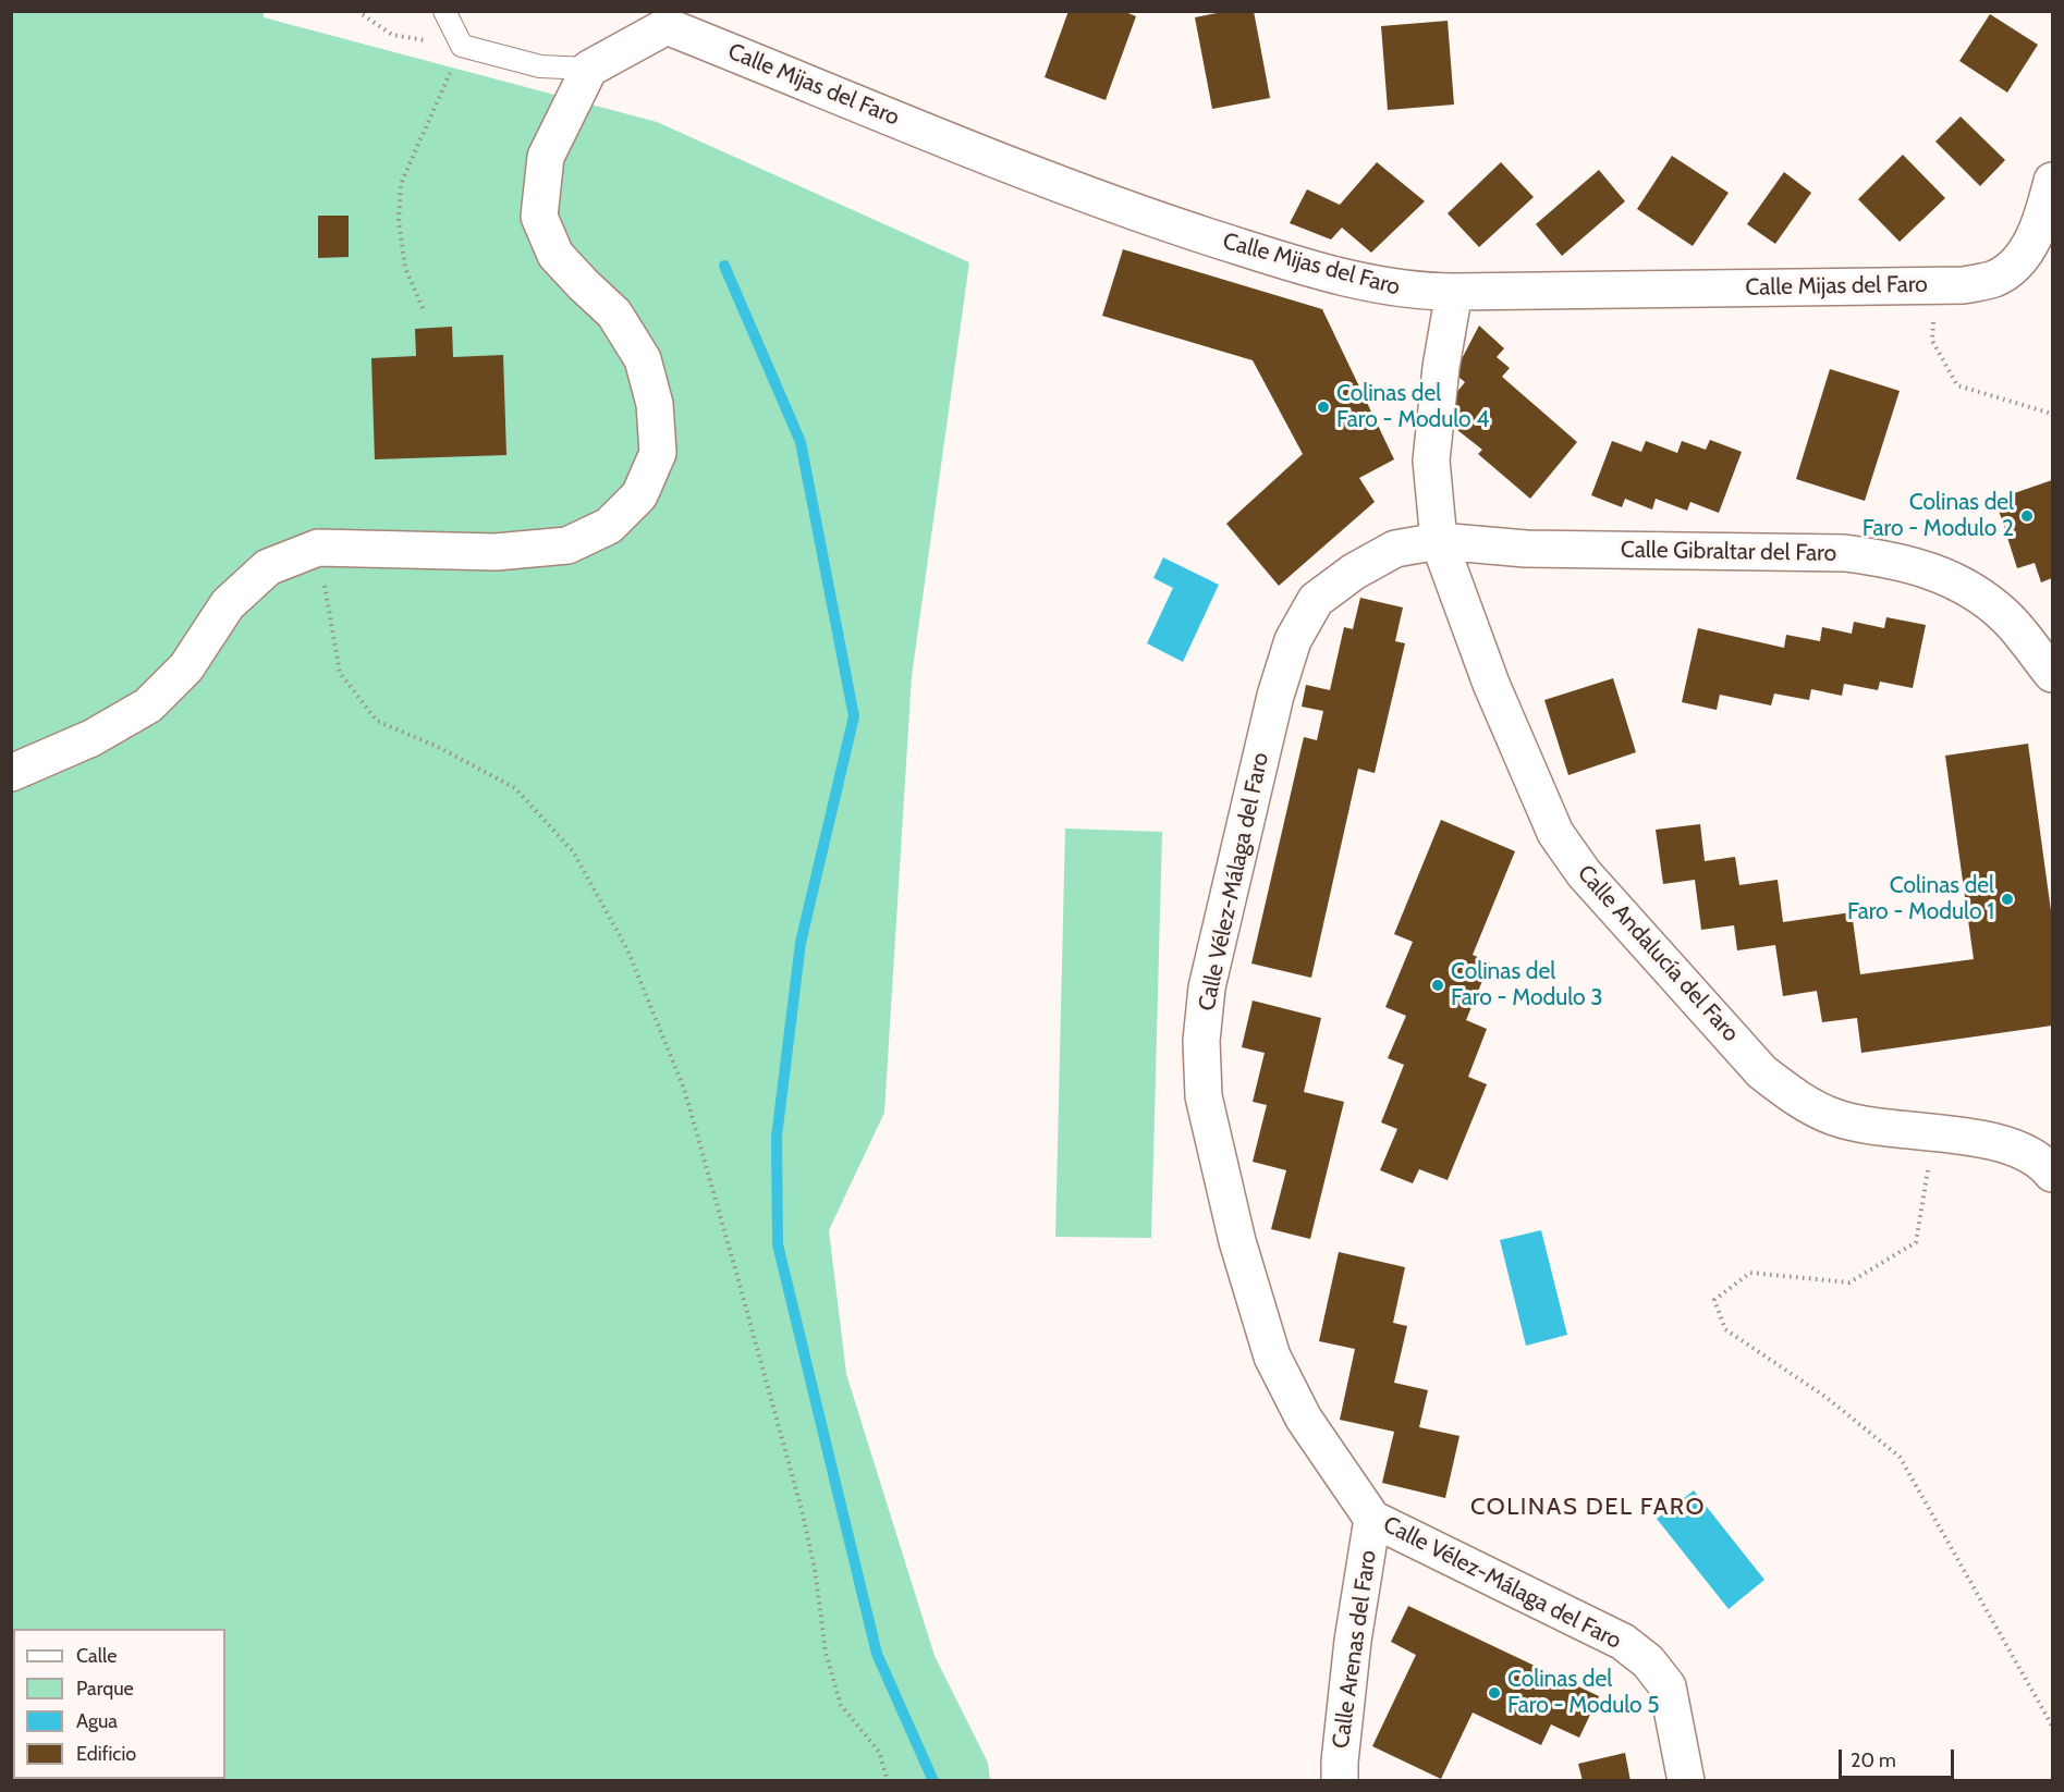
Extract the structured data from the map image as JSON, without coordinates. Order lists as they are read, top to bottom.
{
  "streets": {
    "street": [
      "Calle Mijas del Faro",
      "Calle Gibraltar del Faro",
      "Calle Vélez-Málaga del Faro",
      "Calle Andalucía del Faro",
      "Calle Arenas del Faro"
    ]
  },
  "crossings": [
    ["Calle Gibraltar del Faro", "Calle Vélez-Málaga del Faro"],
    ["Calle Gibraltar del Faro", "Calle Andalucía del Faro"],
    ["Calle Vélez-Málaga del Faro", "Calle Andalucía del Faro"],
    ["Calle Vélez-Málaga del Faro", "Calle Arenas del Faro"]
  ],
  "districts": ["COLINAS DEL FARO"],
  "places": [
    "Colinas del Faro - Modulo 4",
    "Colinas del Faro - Modulo 2",
    "Colinas del Faro - Modulo 1",
    "Colinas del Faro - Modulo 3",
    "Colinas del Faro - Modulo 5"
  ],
  "legend": [
    "Calle",
    "Parque",
    "Agua",
    "Edificio"
  ],
  "scale_bar": "20 m"
}
